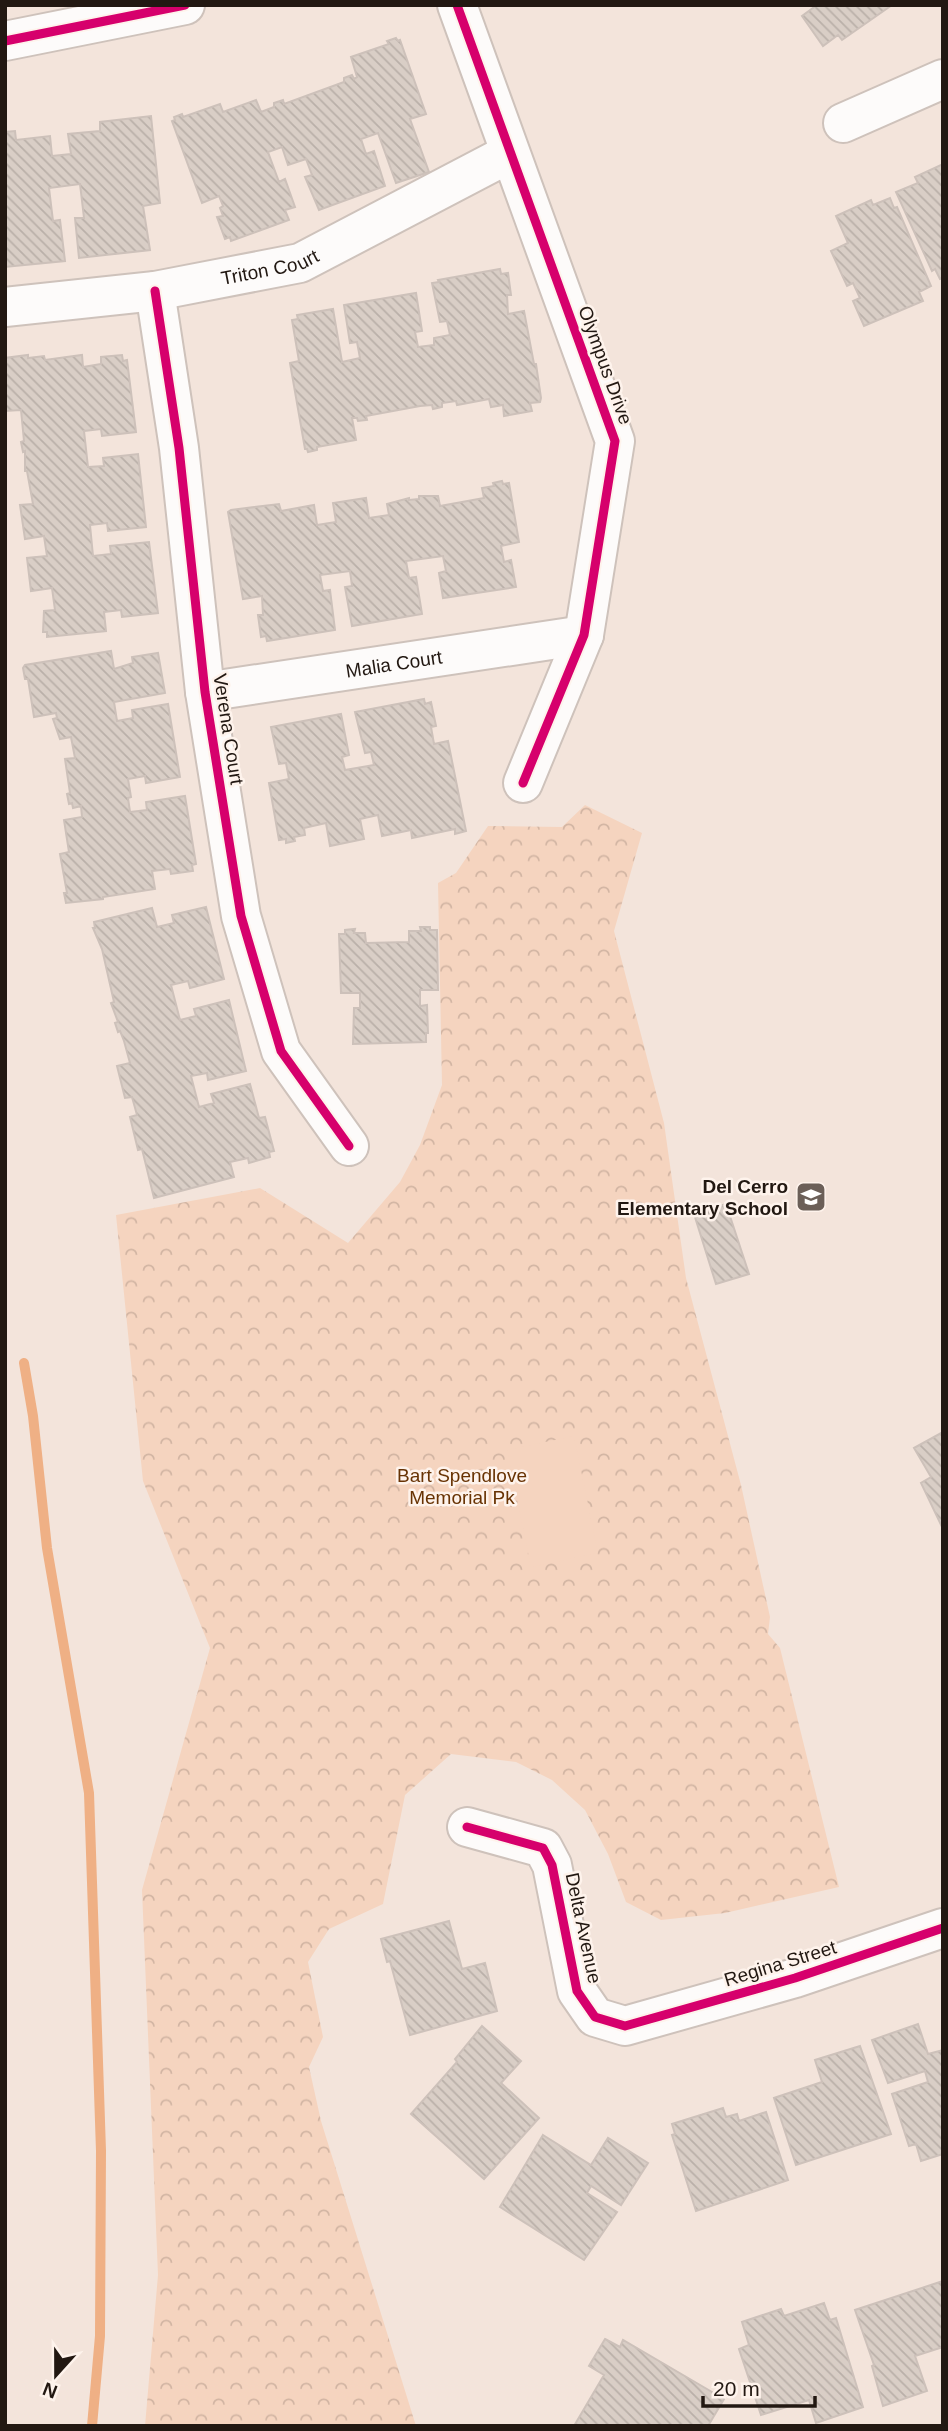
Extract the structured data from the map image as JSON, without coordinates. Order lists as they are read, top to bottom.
{
  "streets": {
    "street": [
      "Triton Court",
      "Olympus Drive",
      "Malia Court",
      "Verena Court",
      "Delta Avenue",
      "Regina Street"
    ]
  },
  "crossings": [
    ["Triton Court", "Olympus Drive"],
    ["Triton Court", "Verena Court"],
    ["Olympus Drive", "Malia Court"],
    ["Malia Court", "Verena Court"],
    ["Delta Avenue", "Regina Street"]
  ],
  "parks": ["Bart Spendlove Memorial Pk"],
  "places": {
    "school or university": ["Del Cerro Elementary School"]
  },
  "scale_bar": "20 m",
  "north": "bottom"
}
